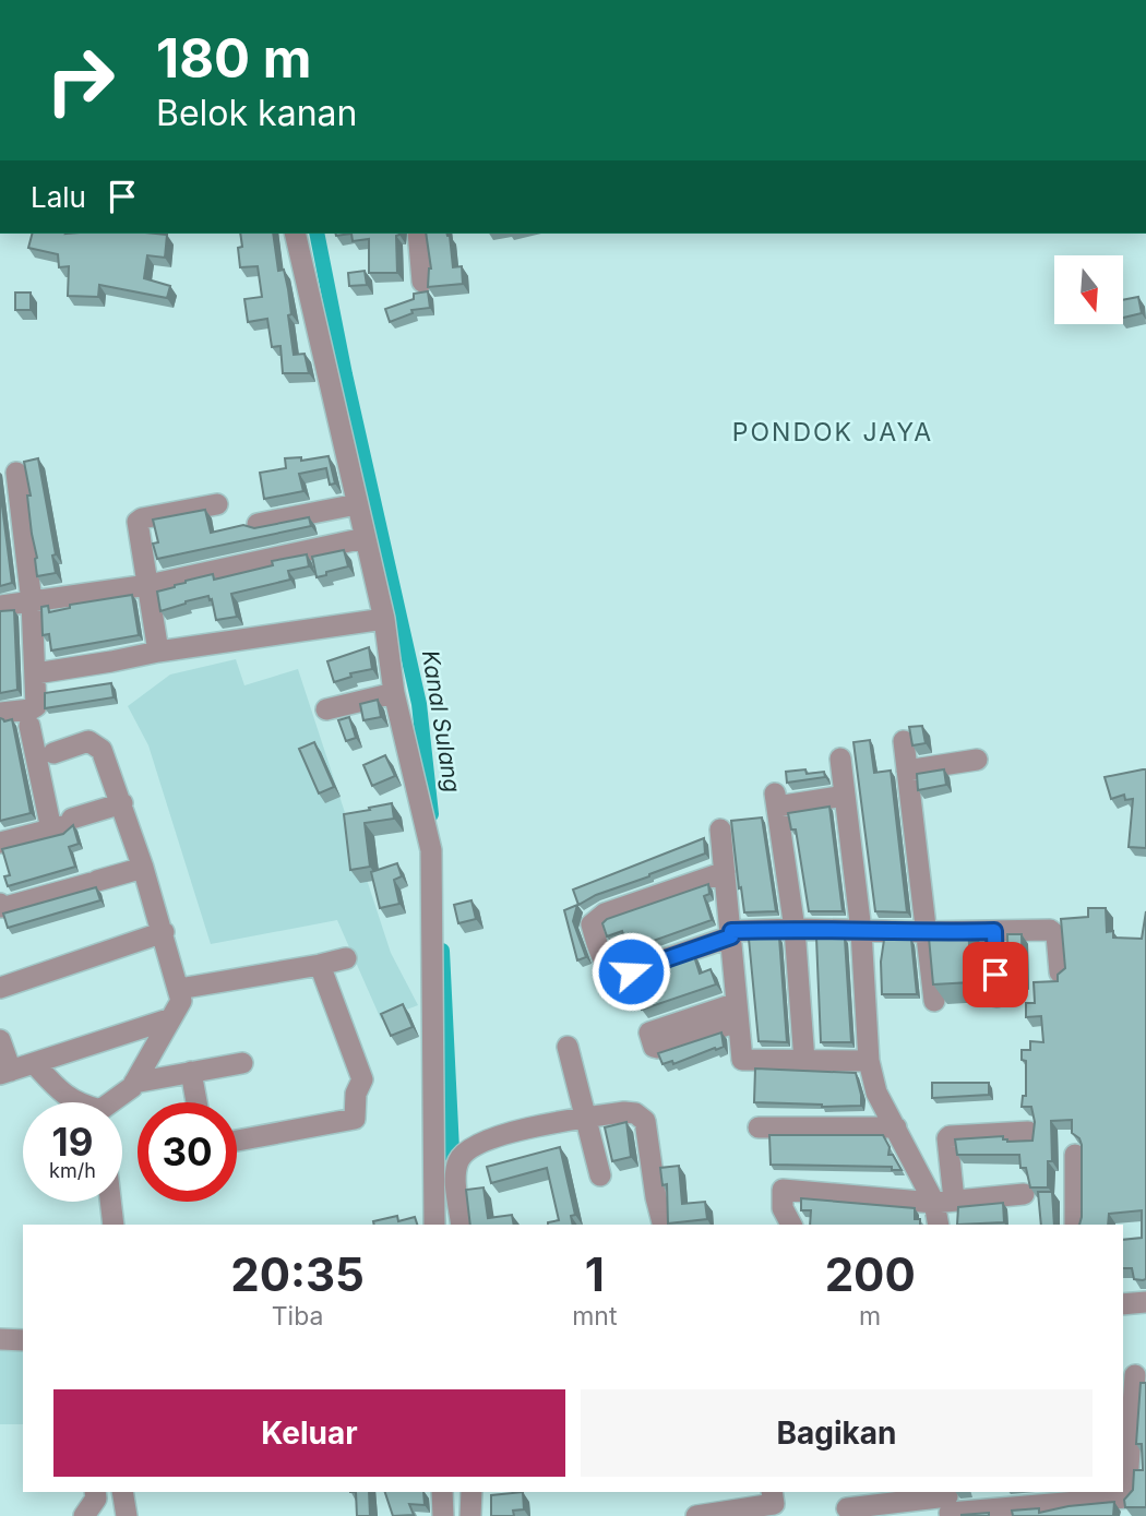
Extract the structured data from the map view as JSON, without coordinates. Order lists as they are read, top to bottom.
{
  "districts": ["PONDOK JAYA"],
  "water": ["Kanal Sulang"],
  "north": "bottom",
  "page": {
    "turn": ["180 m", "Belok kanan"],
    "then": "Lalu",
    "speed": "19 km/h",
    "limit": "30",
    "eta": [
      "20:35",
      "Tiba",
      "1",
      "mnt",
      "200",
      "m"
    ],
    "buttons": ["Keluar", "Bagikan"]
  }
}
